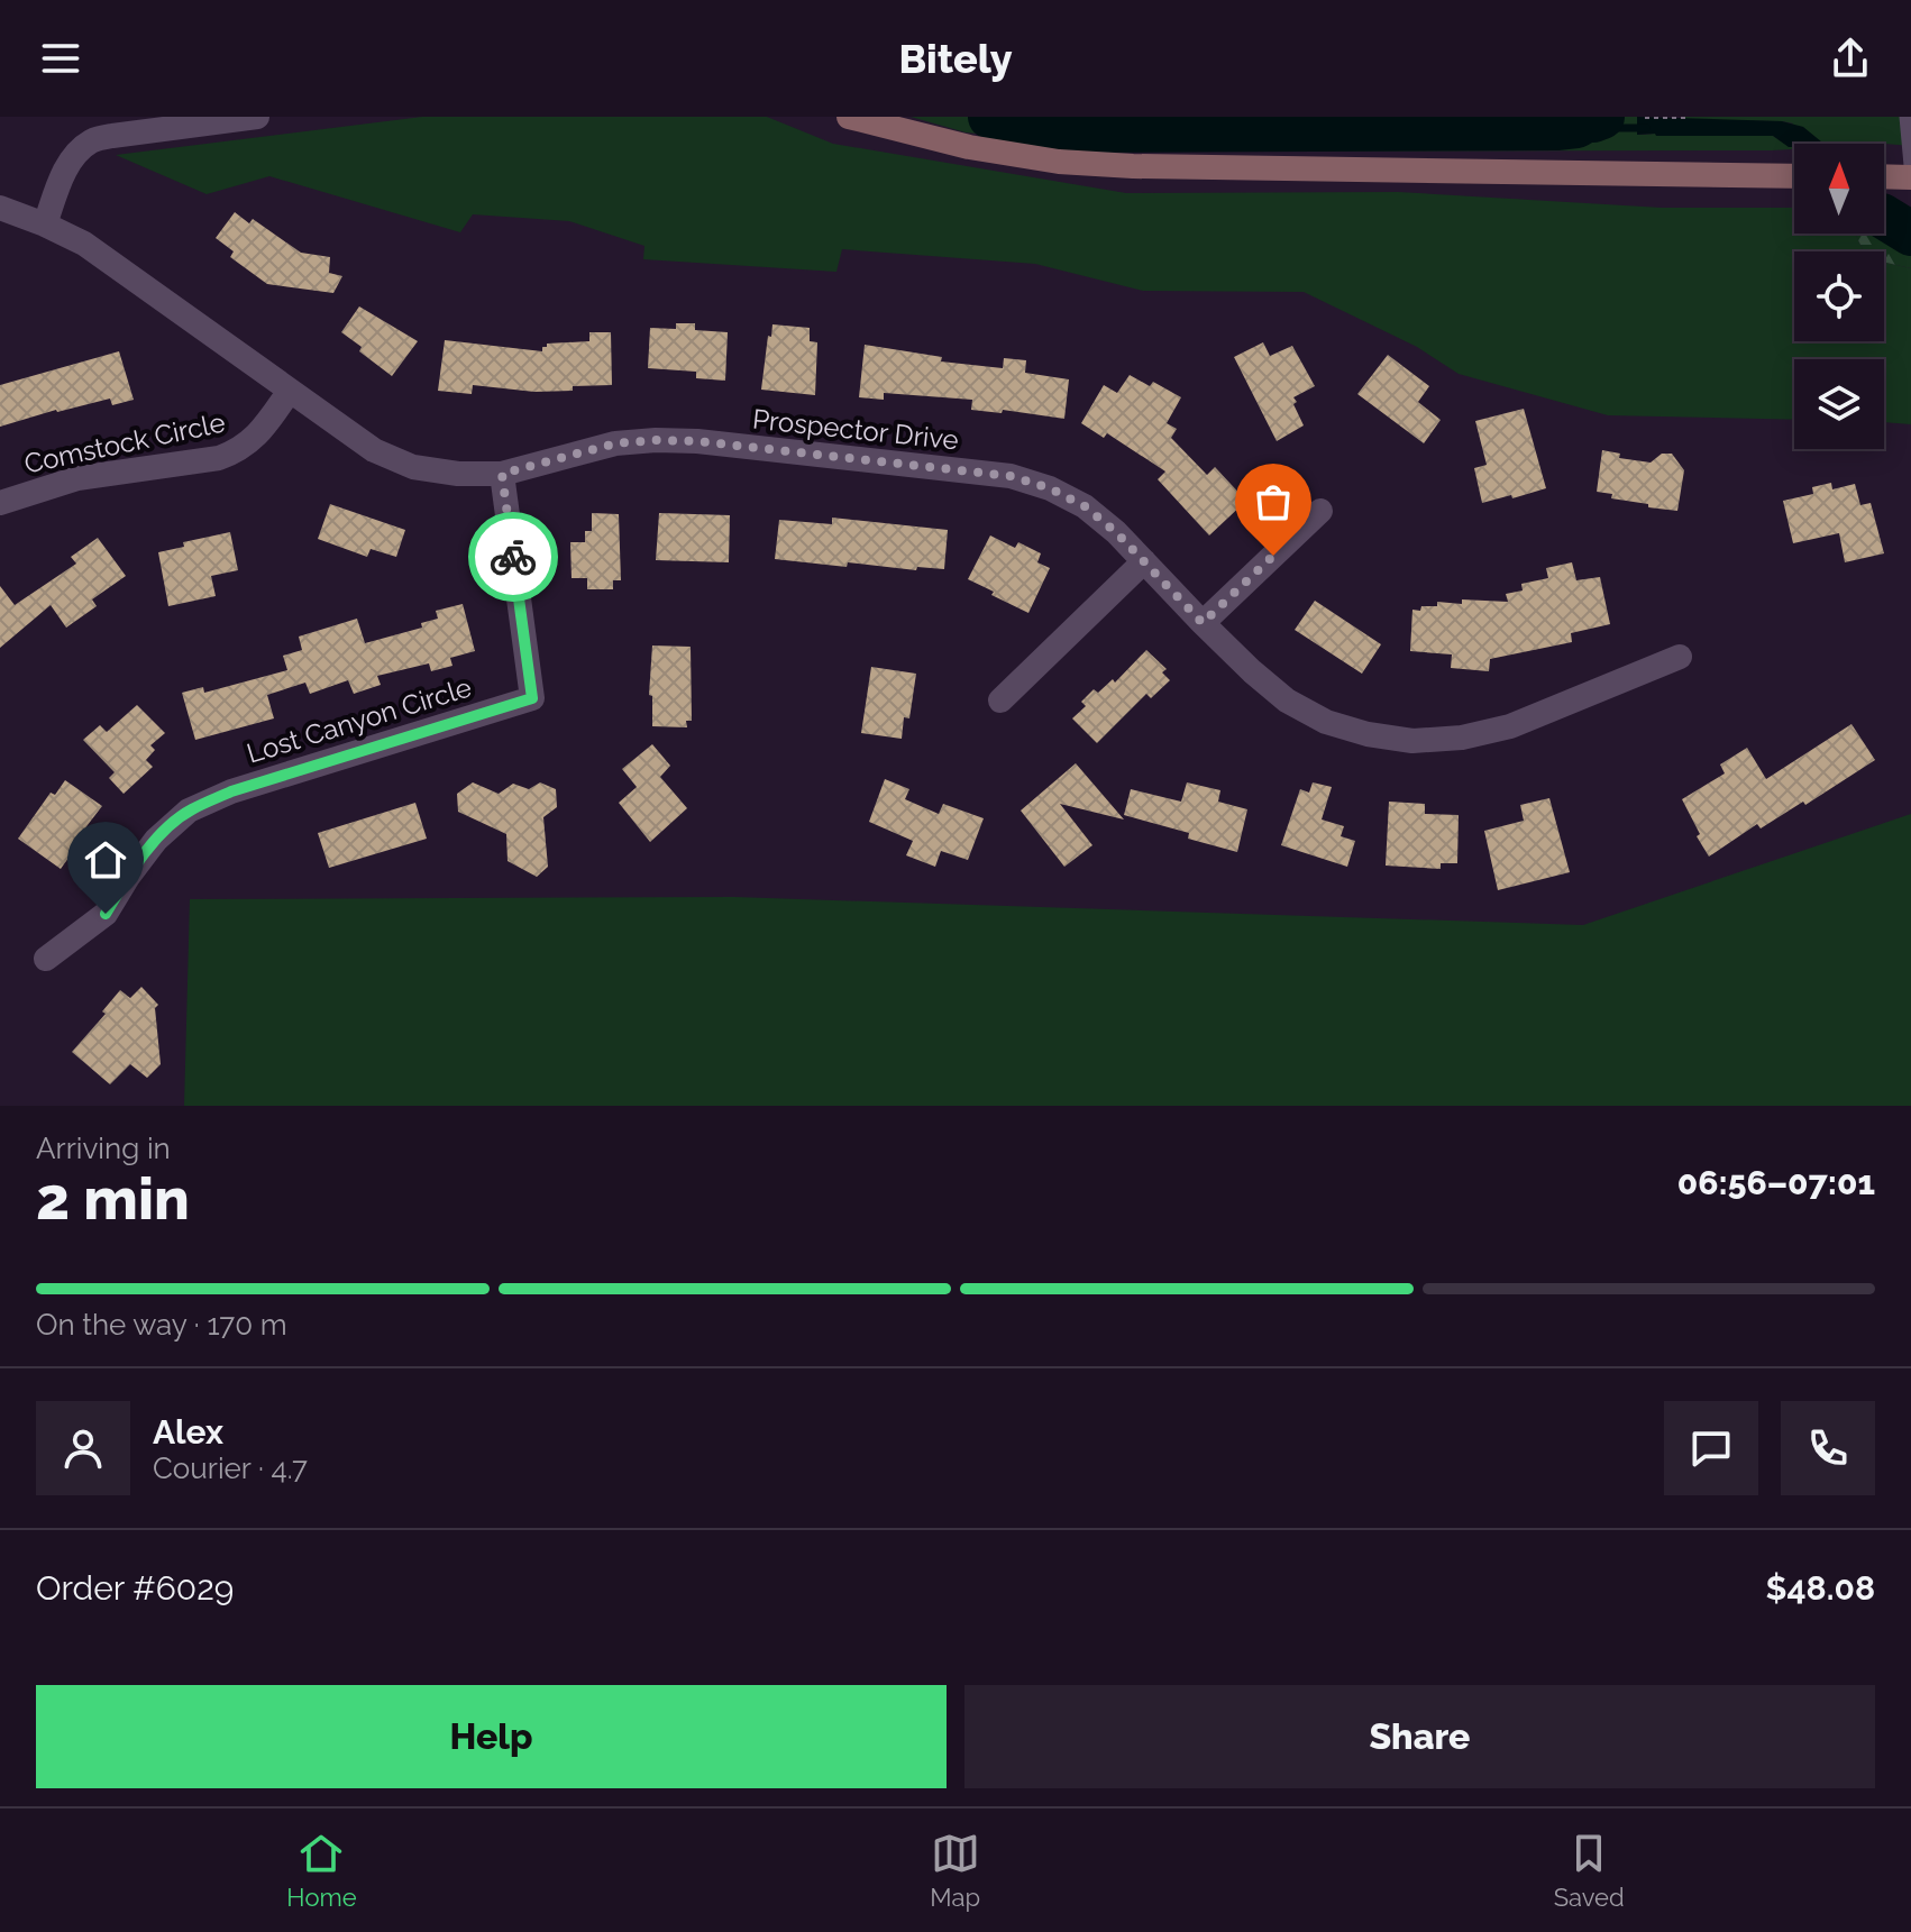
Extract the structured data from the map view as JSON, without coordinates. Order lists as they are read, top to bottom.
{
  "streets": {
    "street": ["Prospector Drive", "Comstock Circle", "Lost Canyon Circle"]
  },
  "crossings": [
    ["Prospector Drive", "Comstock Circle"],
    ["Prospector Drive", "Lost Canyon Circle"]
  ],
  "north": "top",
  "page": {
    "header": "Bitely",
    "heading": ["2 min", "Arriving in", "06:56–07:01"],
    "panel": [
      "Alex",
      "Courier · 4.7",
      "Order #6029",
      "$48.08"
    ],
    "bar": "On the way · 170 m",
    "buttons": ["Help", "Share"],
    "tabs": ["Home", "Map", "Saved"]
  }
}
